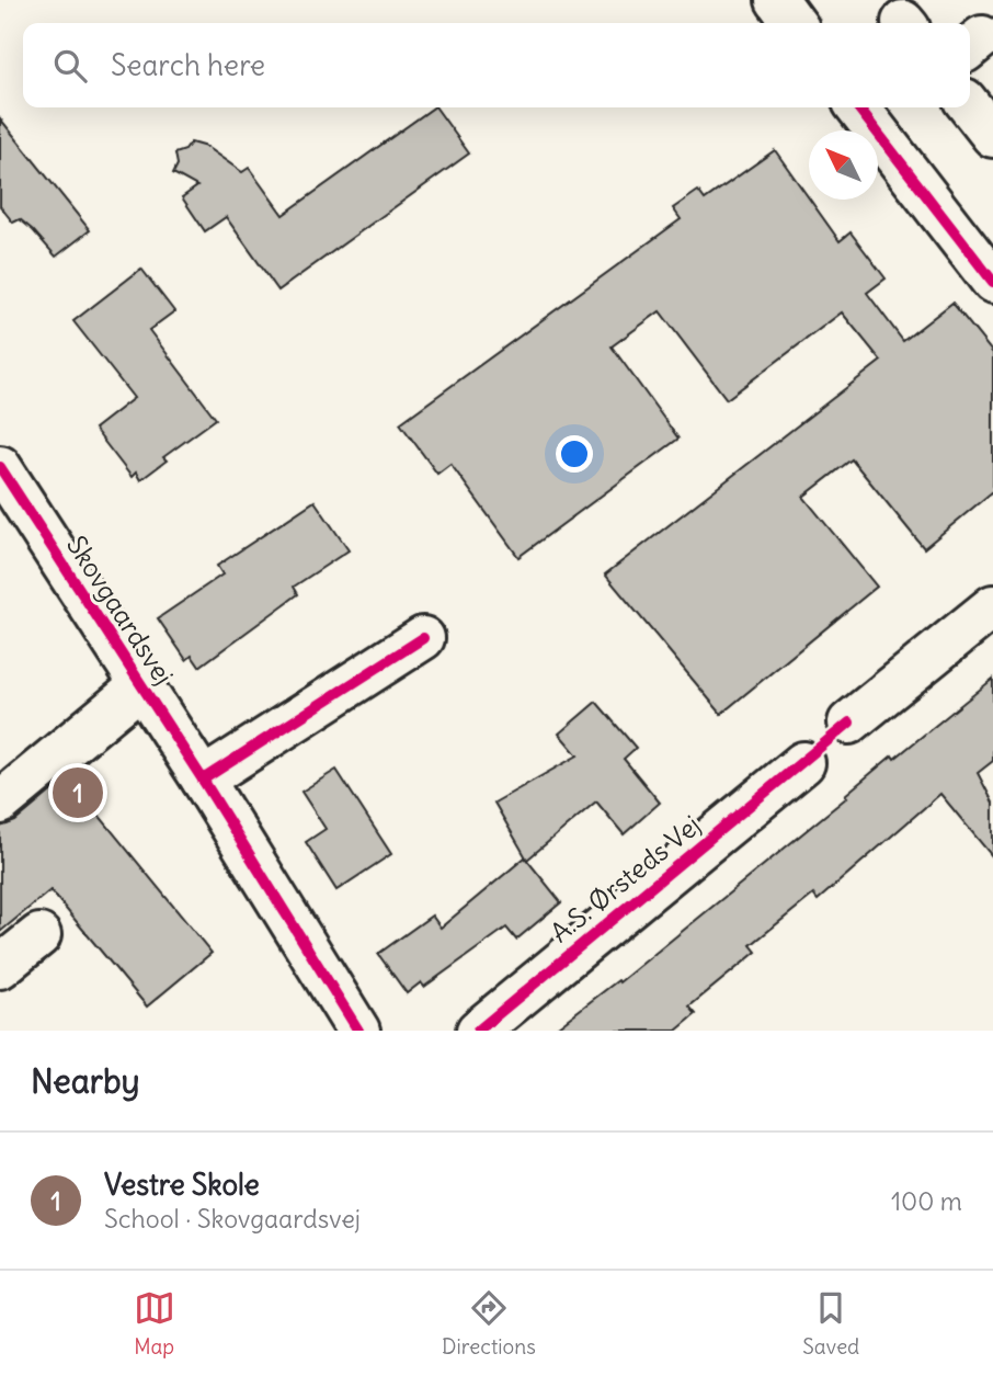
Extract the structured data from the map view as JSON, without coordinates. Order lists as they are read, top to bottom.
{
  "streets": {
    "street": ["Skovgaardsvej", "A.S. Ørsteds Vej"]
  },
  "north": "top left",
  "page": {
    "search": "Search here",
    "pins": "1",
    "heading": "Nearby",
    "list": [
      {
        "mark": "1",
        "name": "Vestre Skole",
        "note": "School · Skovgaardsvej",
        "value": "100 m"
      }
    ],
    "nav": ["Map", "Directions", "Saved"]
  }
}
